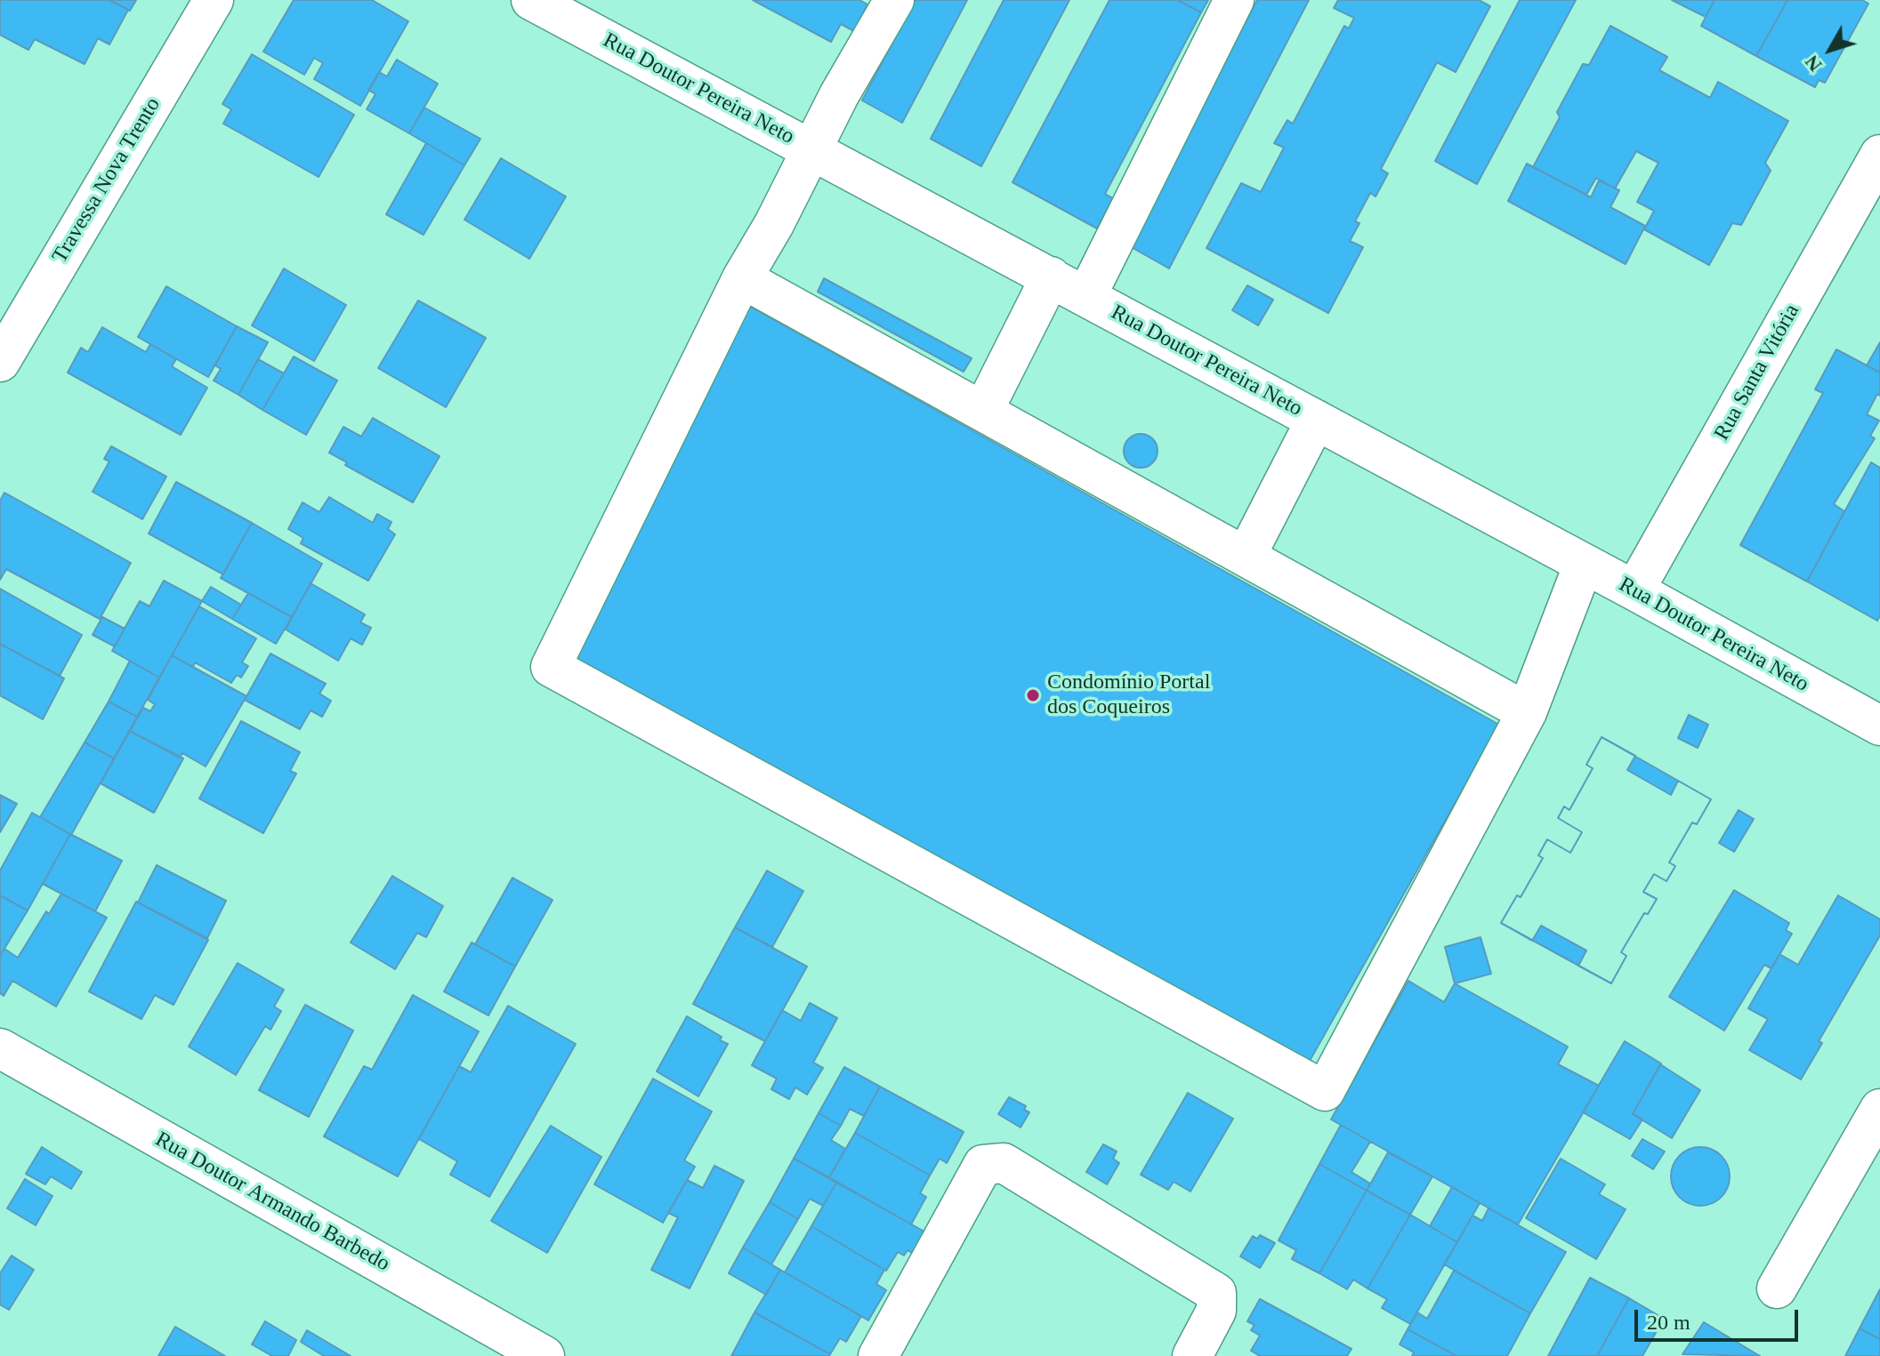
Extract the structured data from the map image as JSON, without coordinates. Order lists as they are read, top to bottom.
{
  "streets": {
    "street": [
      "Rua Doutor Pereira Neto",
      "Travessa Nova Trento",
      "Rua Santa Vitória",
      "Rua Doutor Armando Barbedo"
    ]
  },
  "crossings": [
    ["Rua Doutor Pereira Neto", "Rua Santa Vitória"]
  ],
  "places": ["Condomínio Portal dos Coqueiros"],
  "scale_bar": "20 m",
  "north": "bottom left"
}
